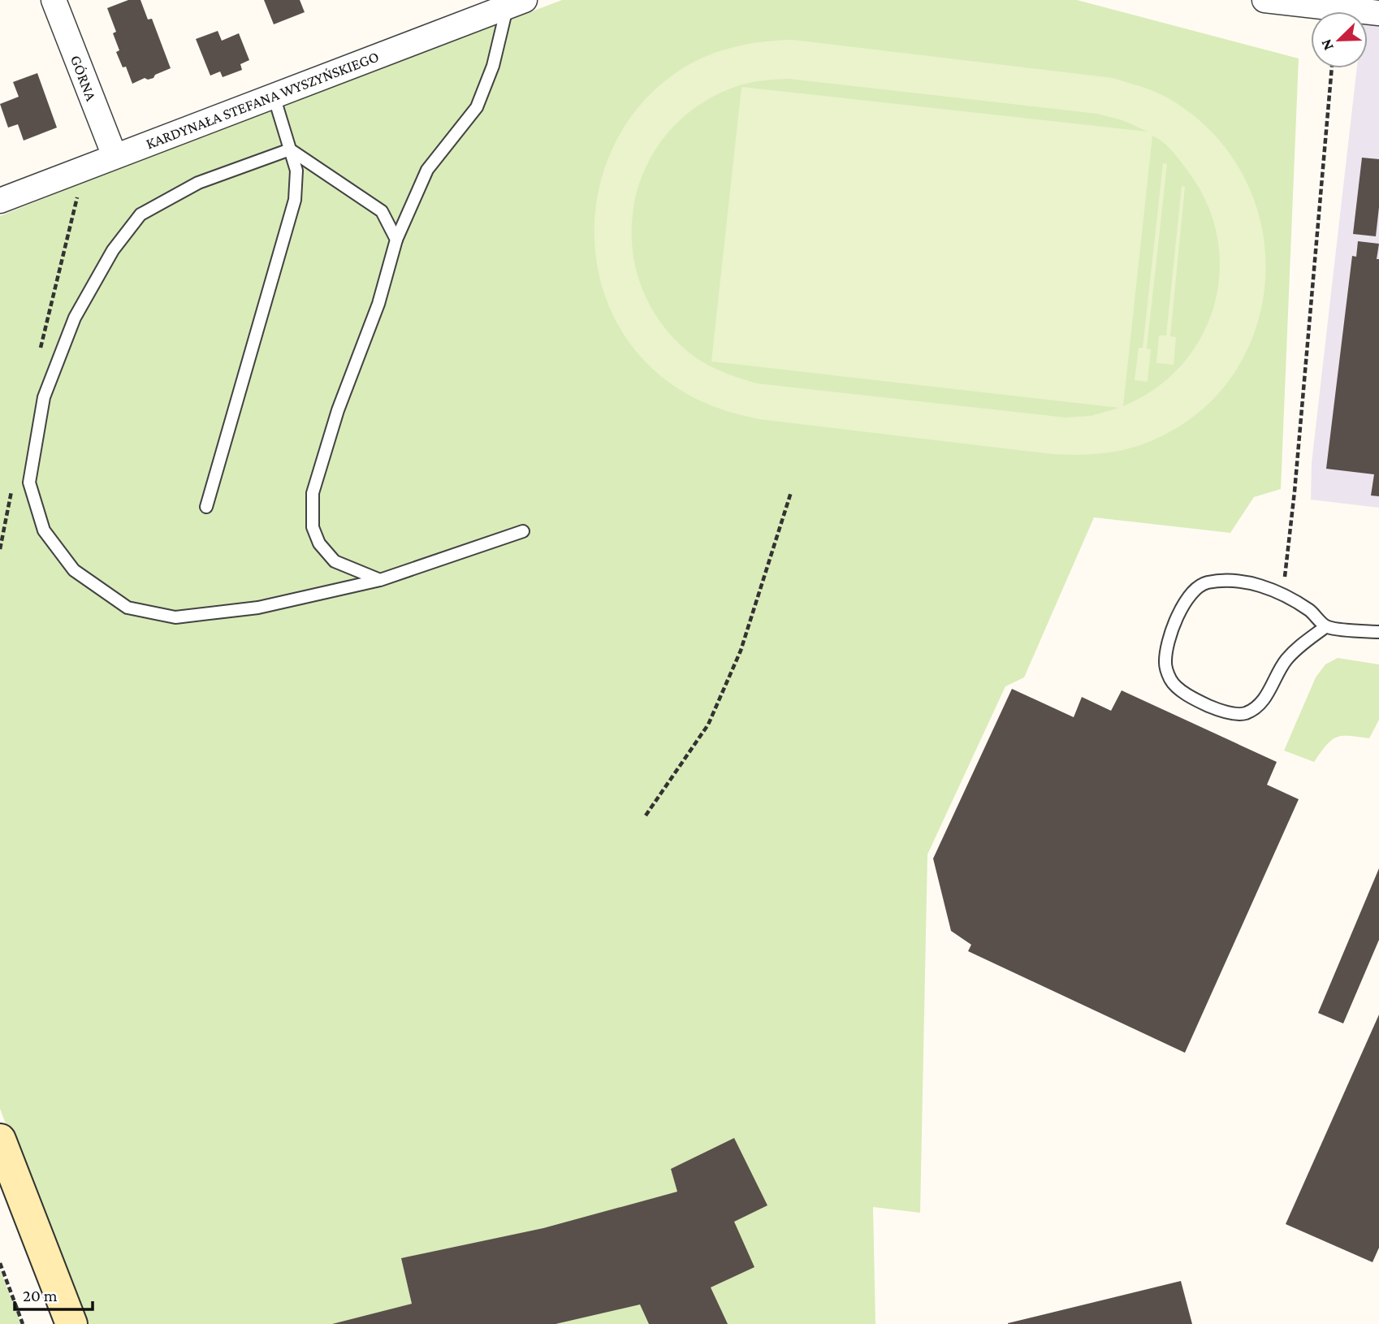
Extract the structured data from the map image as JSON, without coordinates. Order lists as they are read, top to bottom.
{
  "streets": {
    "street": ["GÓRNA", "KARDYNAŁA STEFANA WYSZYŃSKIEGO"]
  },
  "crossings": [
    ["GÓRNA", "KARDYNAŁA STEFANA WYSZYŃSKIEGO"]
  ],
  "scale_bar": "20 m",
  "north": "bottom left"
}
